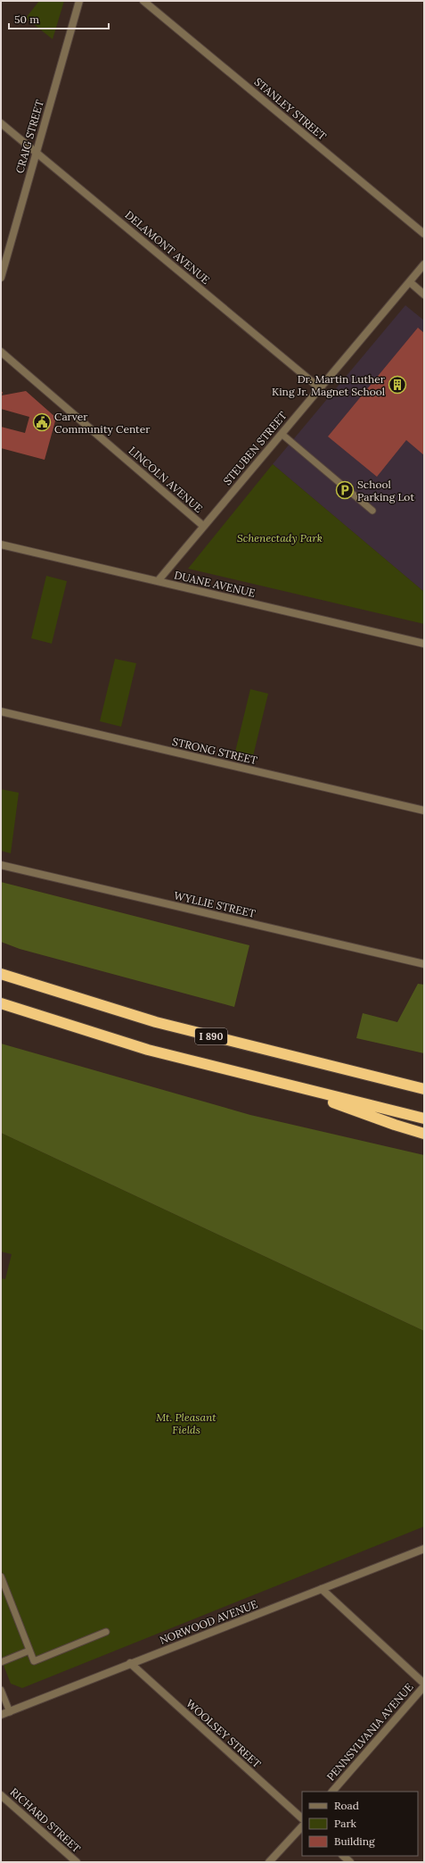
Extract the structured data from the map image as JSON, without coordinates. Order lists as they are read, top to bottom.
{
  "streets": {
    "highway": ["I 890"],
    "street": [
      "STANLEY STREET",
      "CRAIG STREET",
      "DELAMONT AVENUE",
      "STEUBEN STREET",
      "LINCOLN AVENUE",
      "DUANE AVENUE",
      "STRONG STREET",
      "WYLLIE STREET",
      "NORWOOD AVENUE",
      "PENNSYLVANIA AVENUE",
      "WOOLSEY STREET",
      "RICHARD STREET"
    ]
  },
  "crossings": [
    ["CRAIG STREET", "DELAMONT AVENUE"],
    ["DELAMONT AVENUE", "STEUBEN STREET"],
    ["STEUBEN STREET", "LINCOLN AVENUE"],
    ["STEUBEN STREET", "DUANE AVENUE"],
    ["NORWOOD AVENUE", "WOOLSEY STREET"]
  ],
  "parks": ["Schenectady Park", "Mt. Pleasant Fields"],
  "places": {
    "building": ["Dr. Martin Luther King Jr. Magnet School"],
    "public building": ["Carver Community Center"],
    "parking": ["School Parking Lot"]
  },
  "legend": ["Road", "Park", "Building"],
  "scale_bar": "50 m"
}
